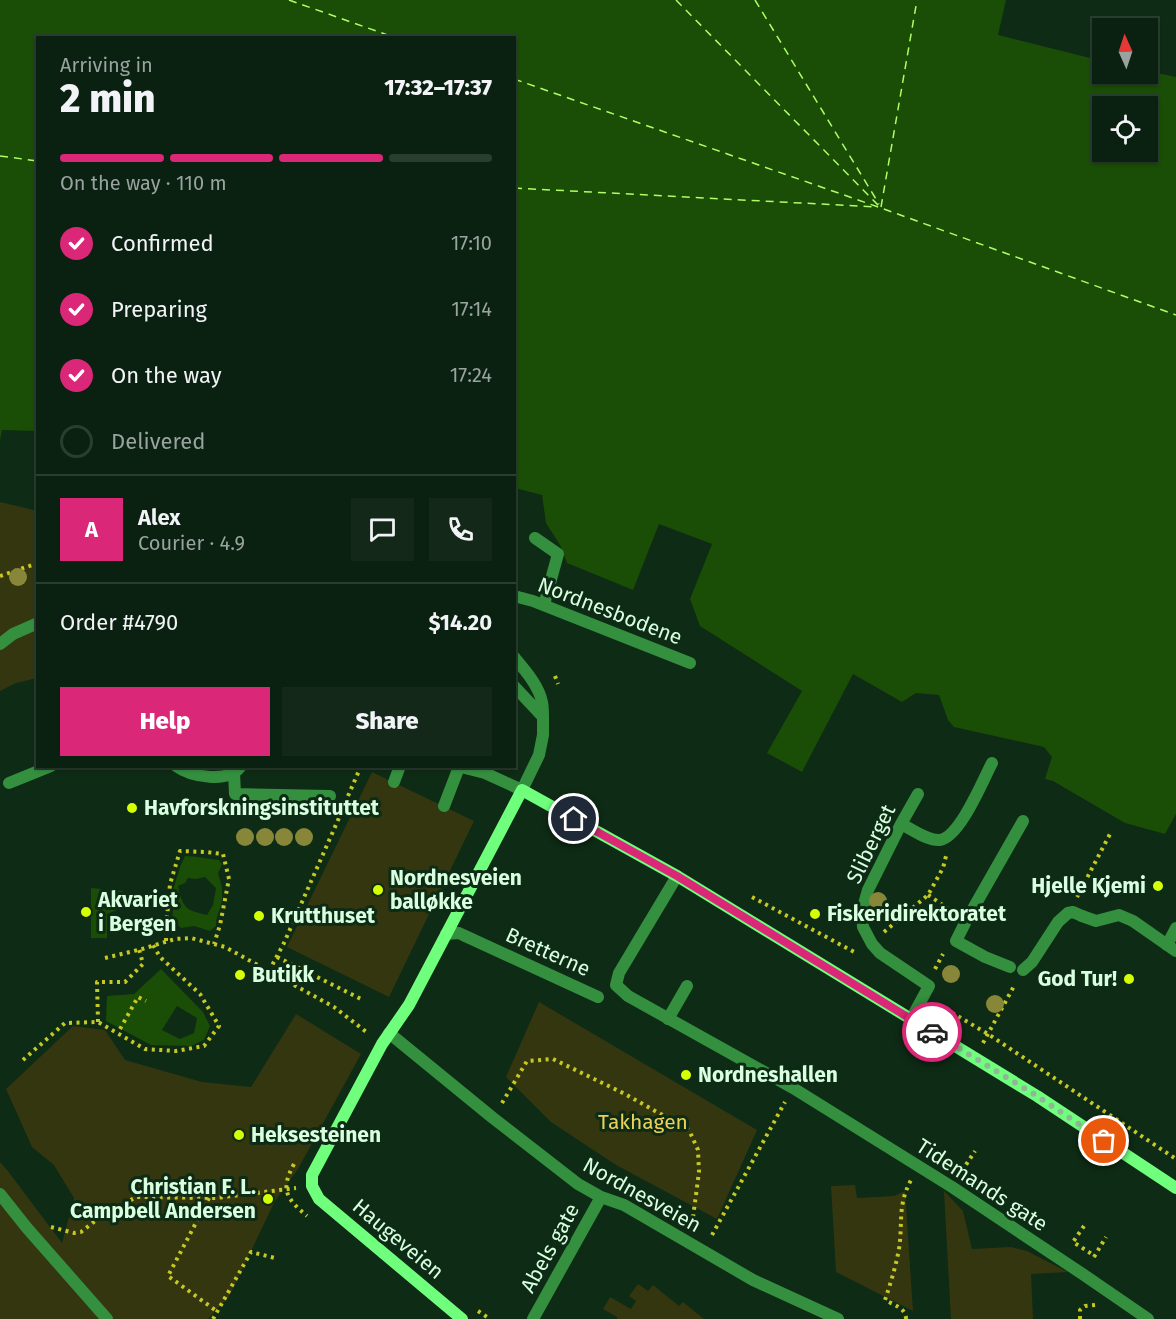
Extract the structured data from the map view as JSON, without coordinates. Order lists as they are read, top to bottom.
{
  "streets": {
    "main road": ["Haugeveien"],
    "street": [
      "Nordnesbodene",
      "Sliberget",
      "Bretterne",
      "Tidemands gate",
      "Nordnesveien",
      "Abels gate"
    ]
  },
  "crossings": [
    ["Nordnesveien", "Abels gate"]
  ],
  "parks": ["Takhagen"],
  "places": [
    "Havforskningsinstituttet",
    "Hjelle Kjemi",
    "Nordnesveien balløkke",
    "Akvariet i Bergen",
    "Fiskeridirektoratet",
    "Krutthuset",
    "Butikk",
    "God Tur!",
    "Nordneshallen",
    "Heksesteinen",
    "Christian F. L. Campbell Andersen"
  ],
  "north": "top",
  "page": {
    "heading": ["2 min", "Arriving in", "17:32–17:37"],
    "panel": [
      "Alex",
      "Courier · 4.9",
      "Order #4790",
      "$14.20"
    ],
    "bar": "On the way · 110 m",
    "list": [
      ["Confirmed", "17:10"],
      ["Preparing", "17:14"],
      ["On the way", "17:24"],
      "Delivered"
    ],
    "round": "A",
    "buttons": ["Help", "Share"]
  }
}
